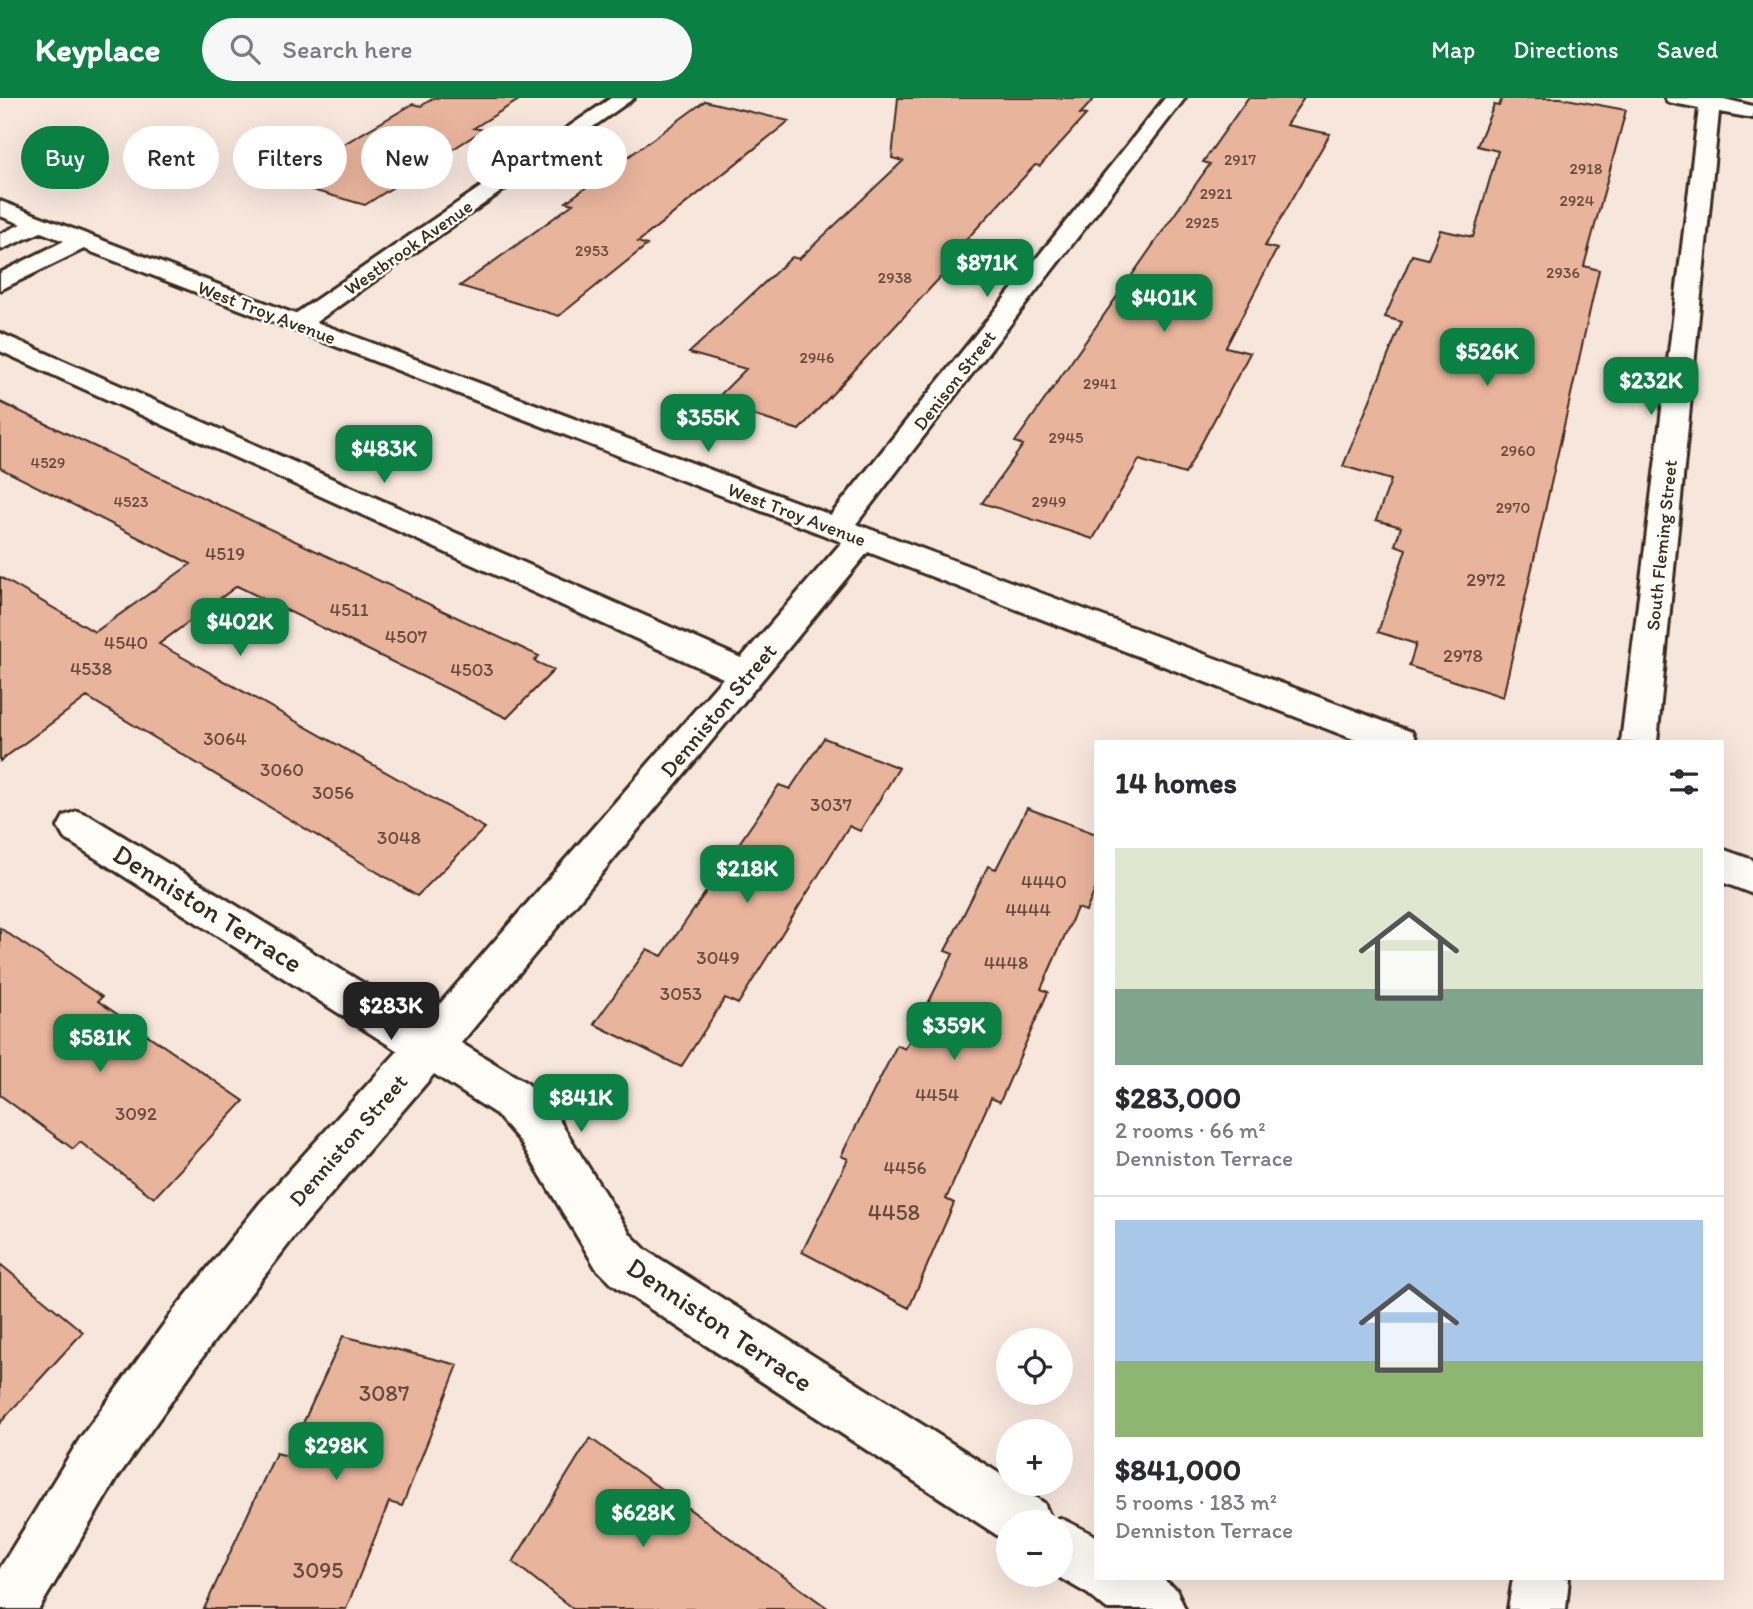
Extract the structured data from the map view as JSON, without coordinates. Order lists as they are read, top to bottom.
{
  "streets": {
    "street": [
      "Westbrook Avenue",
      "West Troy Avenue",
      "Denison Street",
      "South Fleming Street",
      "Denniston Street",
      "Denniston Terrace"
    ]
  },
  "crossings": [
    ["Westbrook Avenue", "West Troy Avenue"],
    ["West Troy Avenue", "Denison Street"],
    ["West Troy Avenue", "Denniston Street"],
    ["Denison Street", "Denniston Street"],
    ["Denniston Street", "Denniston Terrace"]
  ],
  "house_numbers": [
    "2917",
    "2918",
    "2921",
    "2924",
    "2925",
    "2953",
    "2936",
    "2938",
    "2946",
    "2941",
    "2945",
    "2960",
    "4529",
    "4523",
    "2949",
    "2970",
    "4519",
    "2972",
    "4511",
    "4507",
    "4540",
    "2978",
    "4538",
    "4503",
    "3064",
    "3060",
    "3056",
    "3037",
    "3048",
    "4440",
    "4444",
    "3049",
    "4448",
    "3053",
    "4454",
    "3092",
    "4456",
    "4458",
    "3087",
    "3095"
  ],
  "page": {
    "header": "Keyplace",
    "search": "Search here",
    "nav": ["Map", "Directions", "Saved"],
    "chip": [
      "Buy",
      "Rent",
      "Filters",
      "New",
      "Apartment"
    ],
    "price": [
      "$871K",
      "$401K",
      "$526K",
      "$232K",
      "$355K",
      "$483K",
      "$402K",
      "$218K",
      "$283K",
      "$359K",
      "$581K",
      "$841K",
      "$298K",
      "$628K"
    ],
    "heading": "14 homes",
    "list": [
      {
        "name": "$283,000",
        "note": "2 rooms · 66 m² · Denniston Terrace"
      },
      {
        "name": "$841,000",
        "note": "5 rooms · 183 m² · Denniston Terrace"
      }
    ],
    "map_buttons": ["+", "−"]
  }
}
